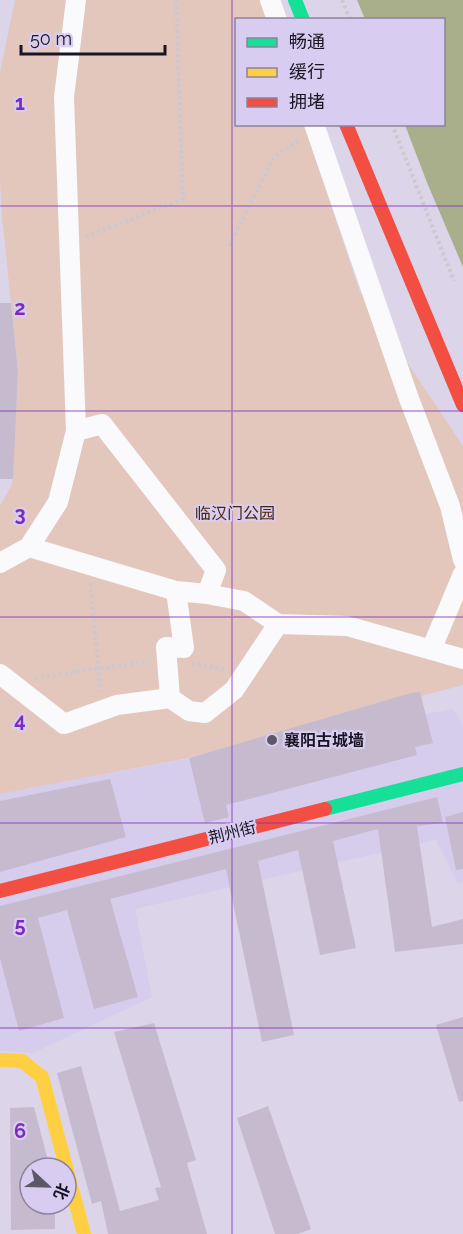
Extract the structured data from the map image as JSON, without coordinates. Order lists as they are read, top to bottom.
{
  "streets": {
    "street": ["荆州街"]
  },
  "parks": ["临汉门公园"],
  "places": ["襄阳古城墙"],
  "legend": ["畅通", "缓行", "拥堵"],
  "scale_bar": "50 m",
  "north": "right",
  "grid": {
    "rows": [
      "1",
      "2",
      "3",
      "4",
      "5",
      "6"
    ]
  }
}
